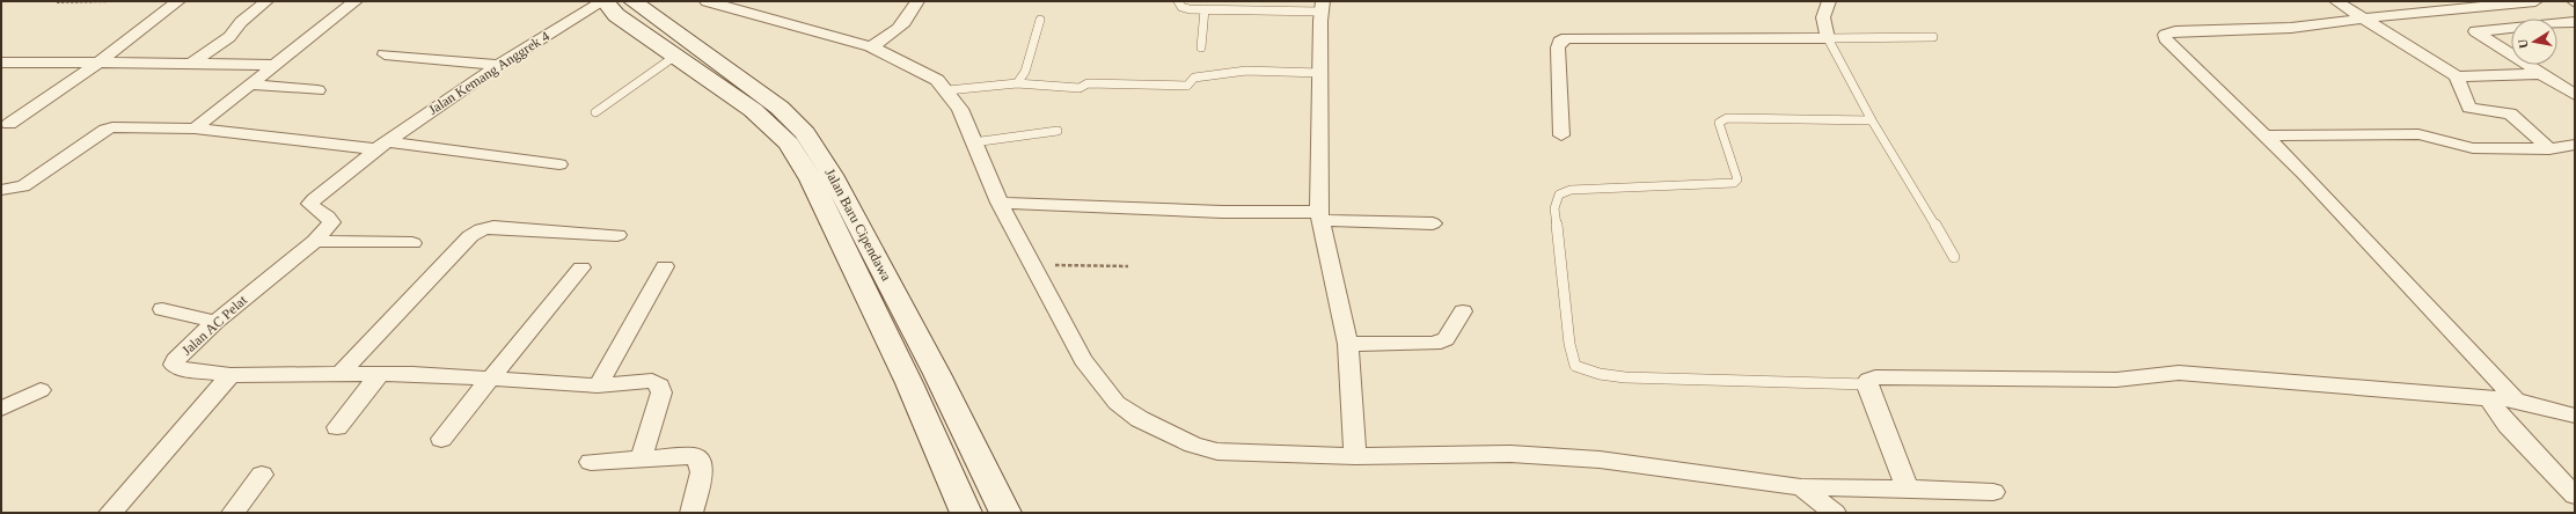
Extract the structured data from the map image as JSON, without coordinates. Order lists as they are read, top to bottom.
{
  "streets": {
    "main road": ["Jalan Baru Cipendawa"],
    "street": ["Jalan Kemang Anggrek 4", "Jalan AC Pelat"]
  },
  "crossings": [
    ["Jalan Kemang Anggrek 4", "Jalan Baru Cipendawa"],
    ["Jalan Kemang Anggrek 4", "Jalan AC Pelat"]
  ],
  "north": "left"
}
